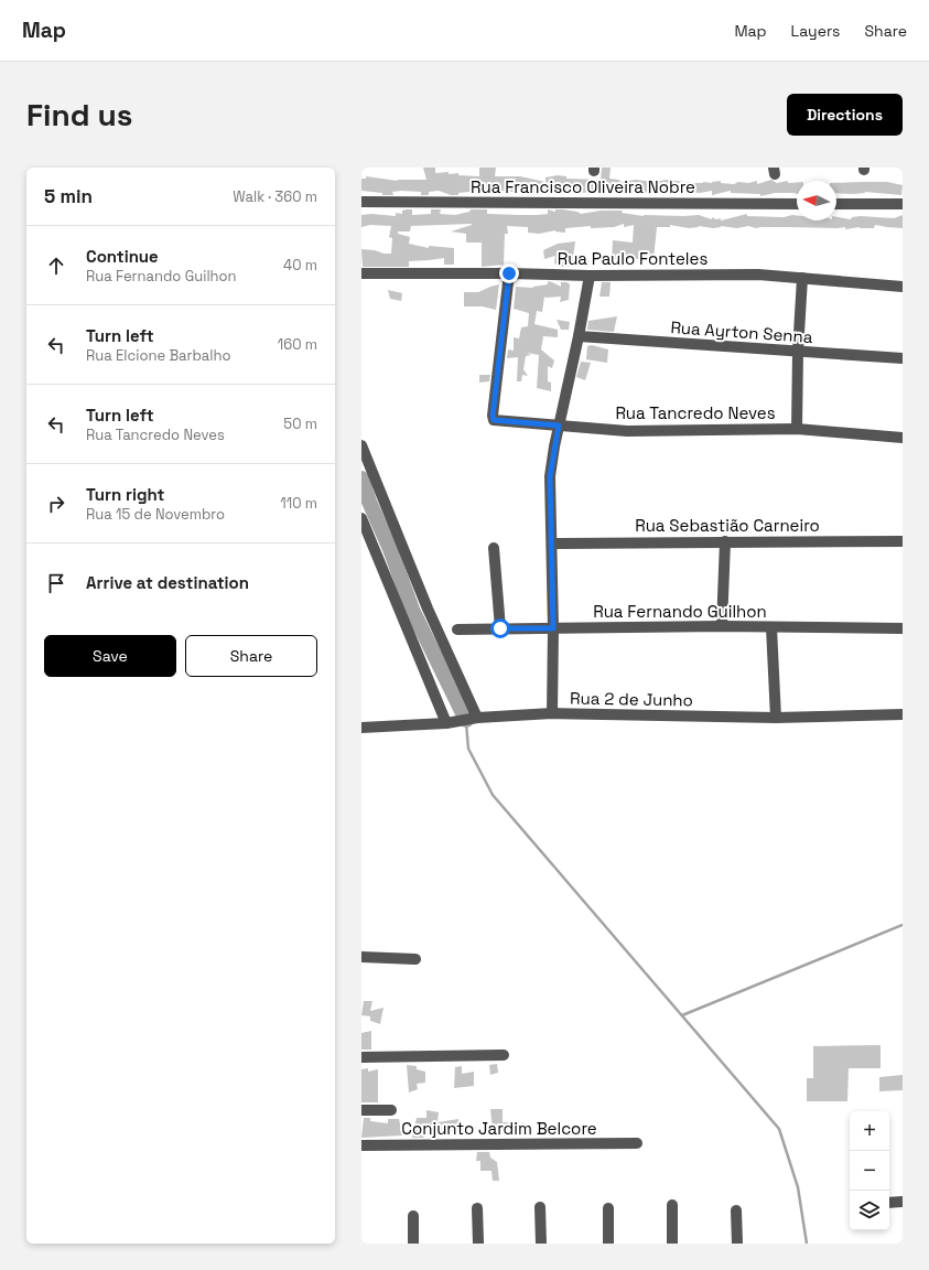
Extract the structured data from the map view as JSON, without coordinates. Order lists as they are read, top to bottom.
{
  "streets": {
    "street": [
      "Rua Francisco Oliveira Nobre",
      "Rua Paulo Fonteles",
      "Rua Ayrton Senna",
      "Rua Tancredo Neves",
      "Rua Sebastião Carneiro",
      "Rua Fernando Guilhon",
      "Rua 2 de Junho",
      "Conjunto Jardim Belcore"
    ]
  },
  "crossings": [
    ["Rua Paulo Fonteles", "Rua Tancredo Neves"]
  ],
  "north": "left",
  "page": {
    "header": "Map",
    "nav": ["Map", "Layers", "Share"],
    "buttons": [
      "Directions",
      ["Save", "Share"]
    ],
    "title": "Find us",
    "heading": ["5 min", "Walk · 360 m"],
    "list": [
      ["Continue", "Rua Fernando Guilhon", "40 m"],
      ["Turn left", "Rua Elcione Barbalho", "160 m"],
      ["Turn left", "Rua Tancredo Neves", "50 m"],
      ["Turn right", "Rua 15 de Novembro", "110 m"],
      "Arrive at destination"
    ],
    "map_buttons": ["+", "−"]
  }
}
